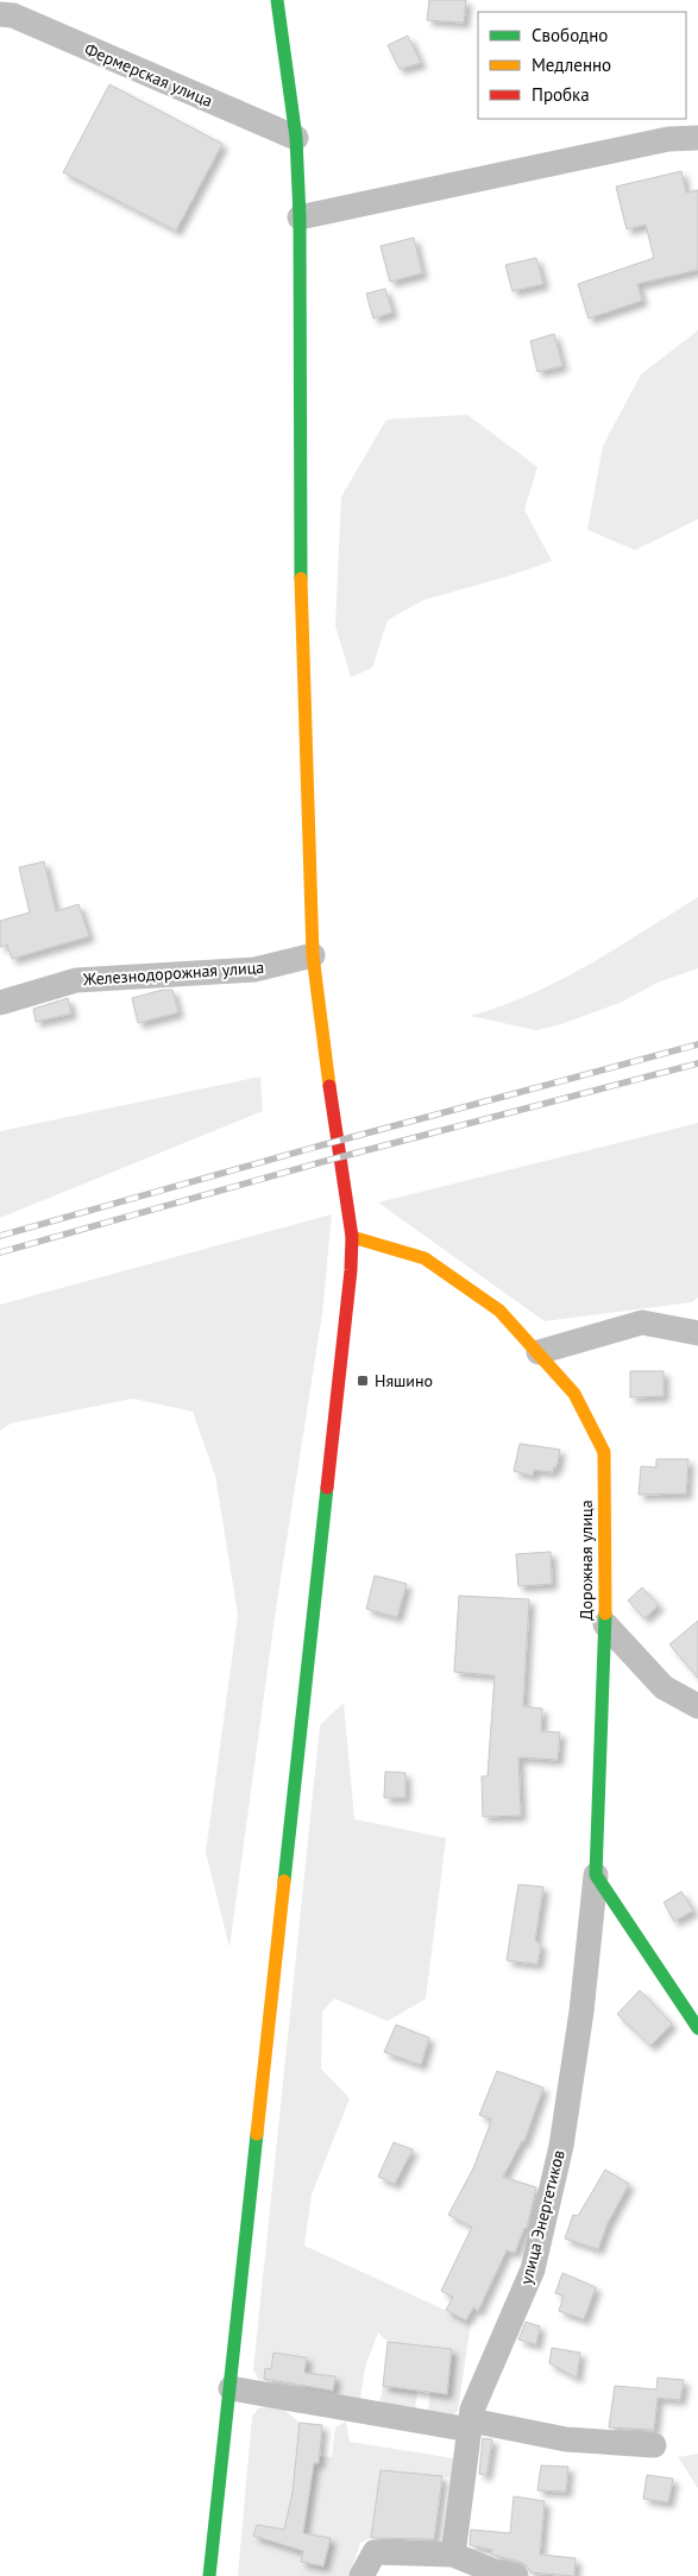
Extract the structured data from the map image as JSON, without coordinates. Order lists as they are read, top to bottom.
{
  "streets": {
    "street": [
      "Фермерская улица",
      "Железнодорожная улица",
      "Дорожная улица",
      "улица Энергетиков"
    ]
  },
  "crossings": [
    ["Дорожная улица", "улица Энергетиков"]
  ],
  "places": {
    "transit": ["Няшино"]
  },
  "legend": ["Свободно", "Медленно", "Пробка"]
}
